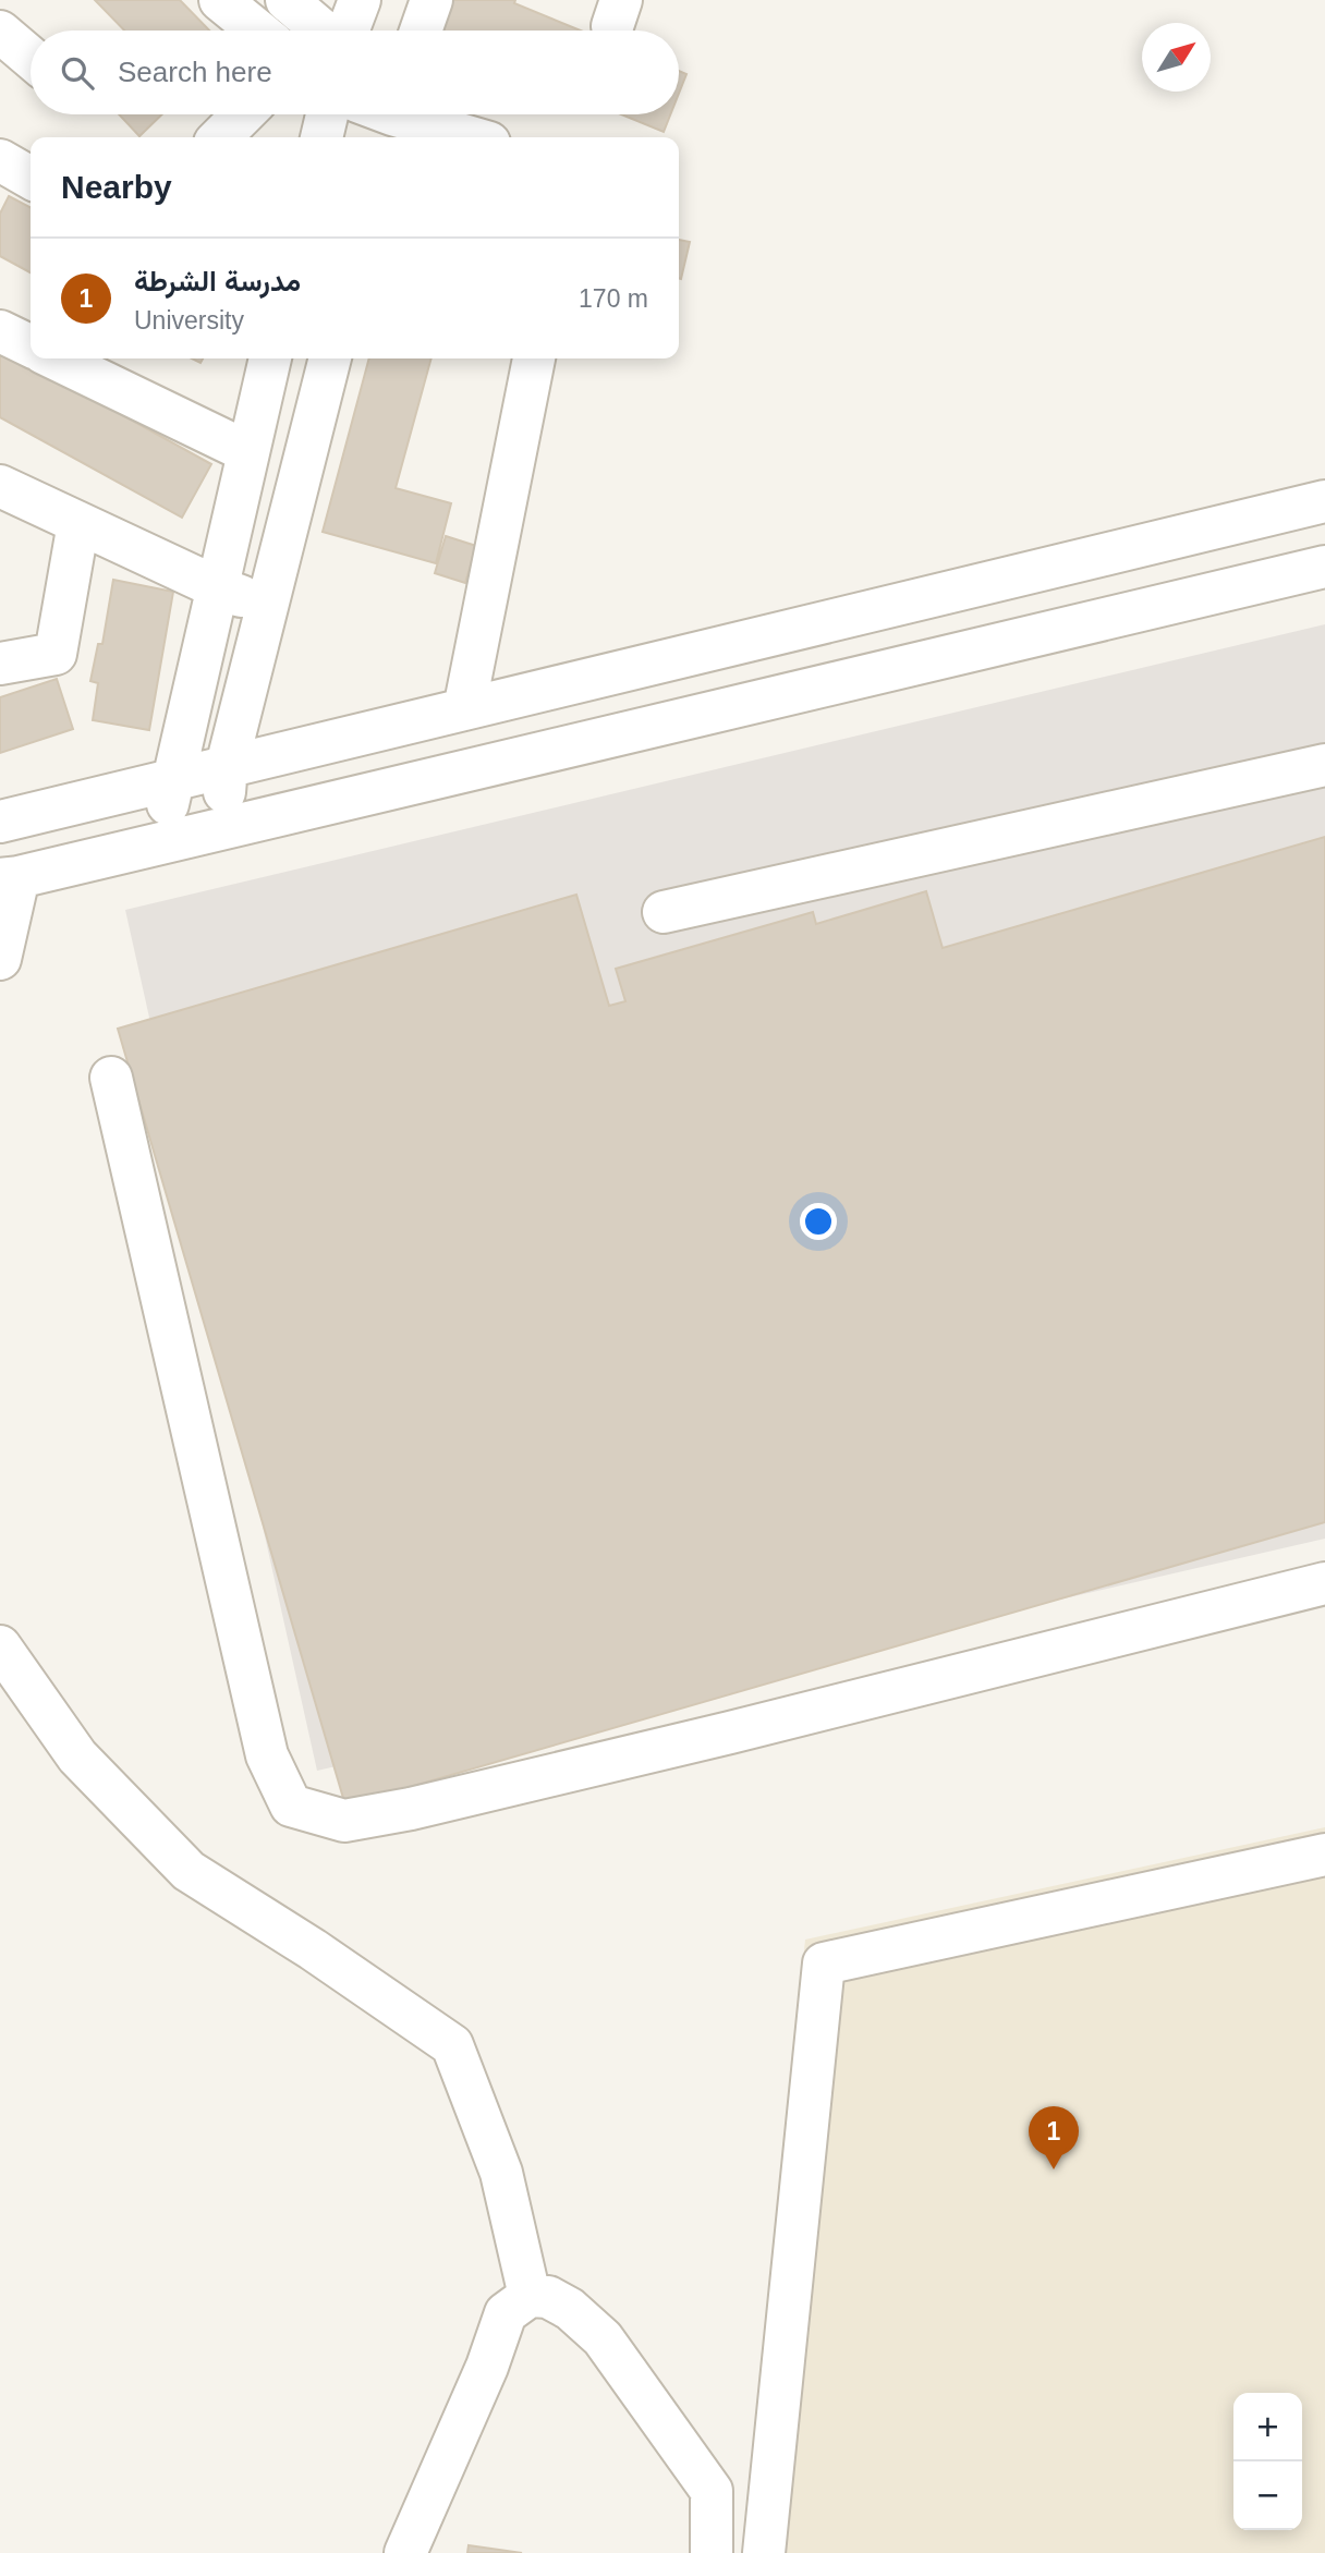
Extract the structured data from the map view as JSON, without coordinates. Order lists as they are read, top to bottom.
{
  "north": "top right",
  "page": {
    "search": "Search here",
    "heading": "Nearby",
    "list": [
      {
        "mark": "1",
        "name": "مدرسة الشرطة",
        "note": "University",
        "value": "170 m"
      }
    ],
    "pins": "1",
    "map_buttons": ["+", "−"]
  }
}
